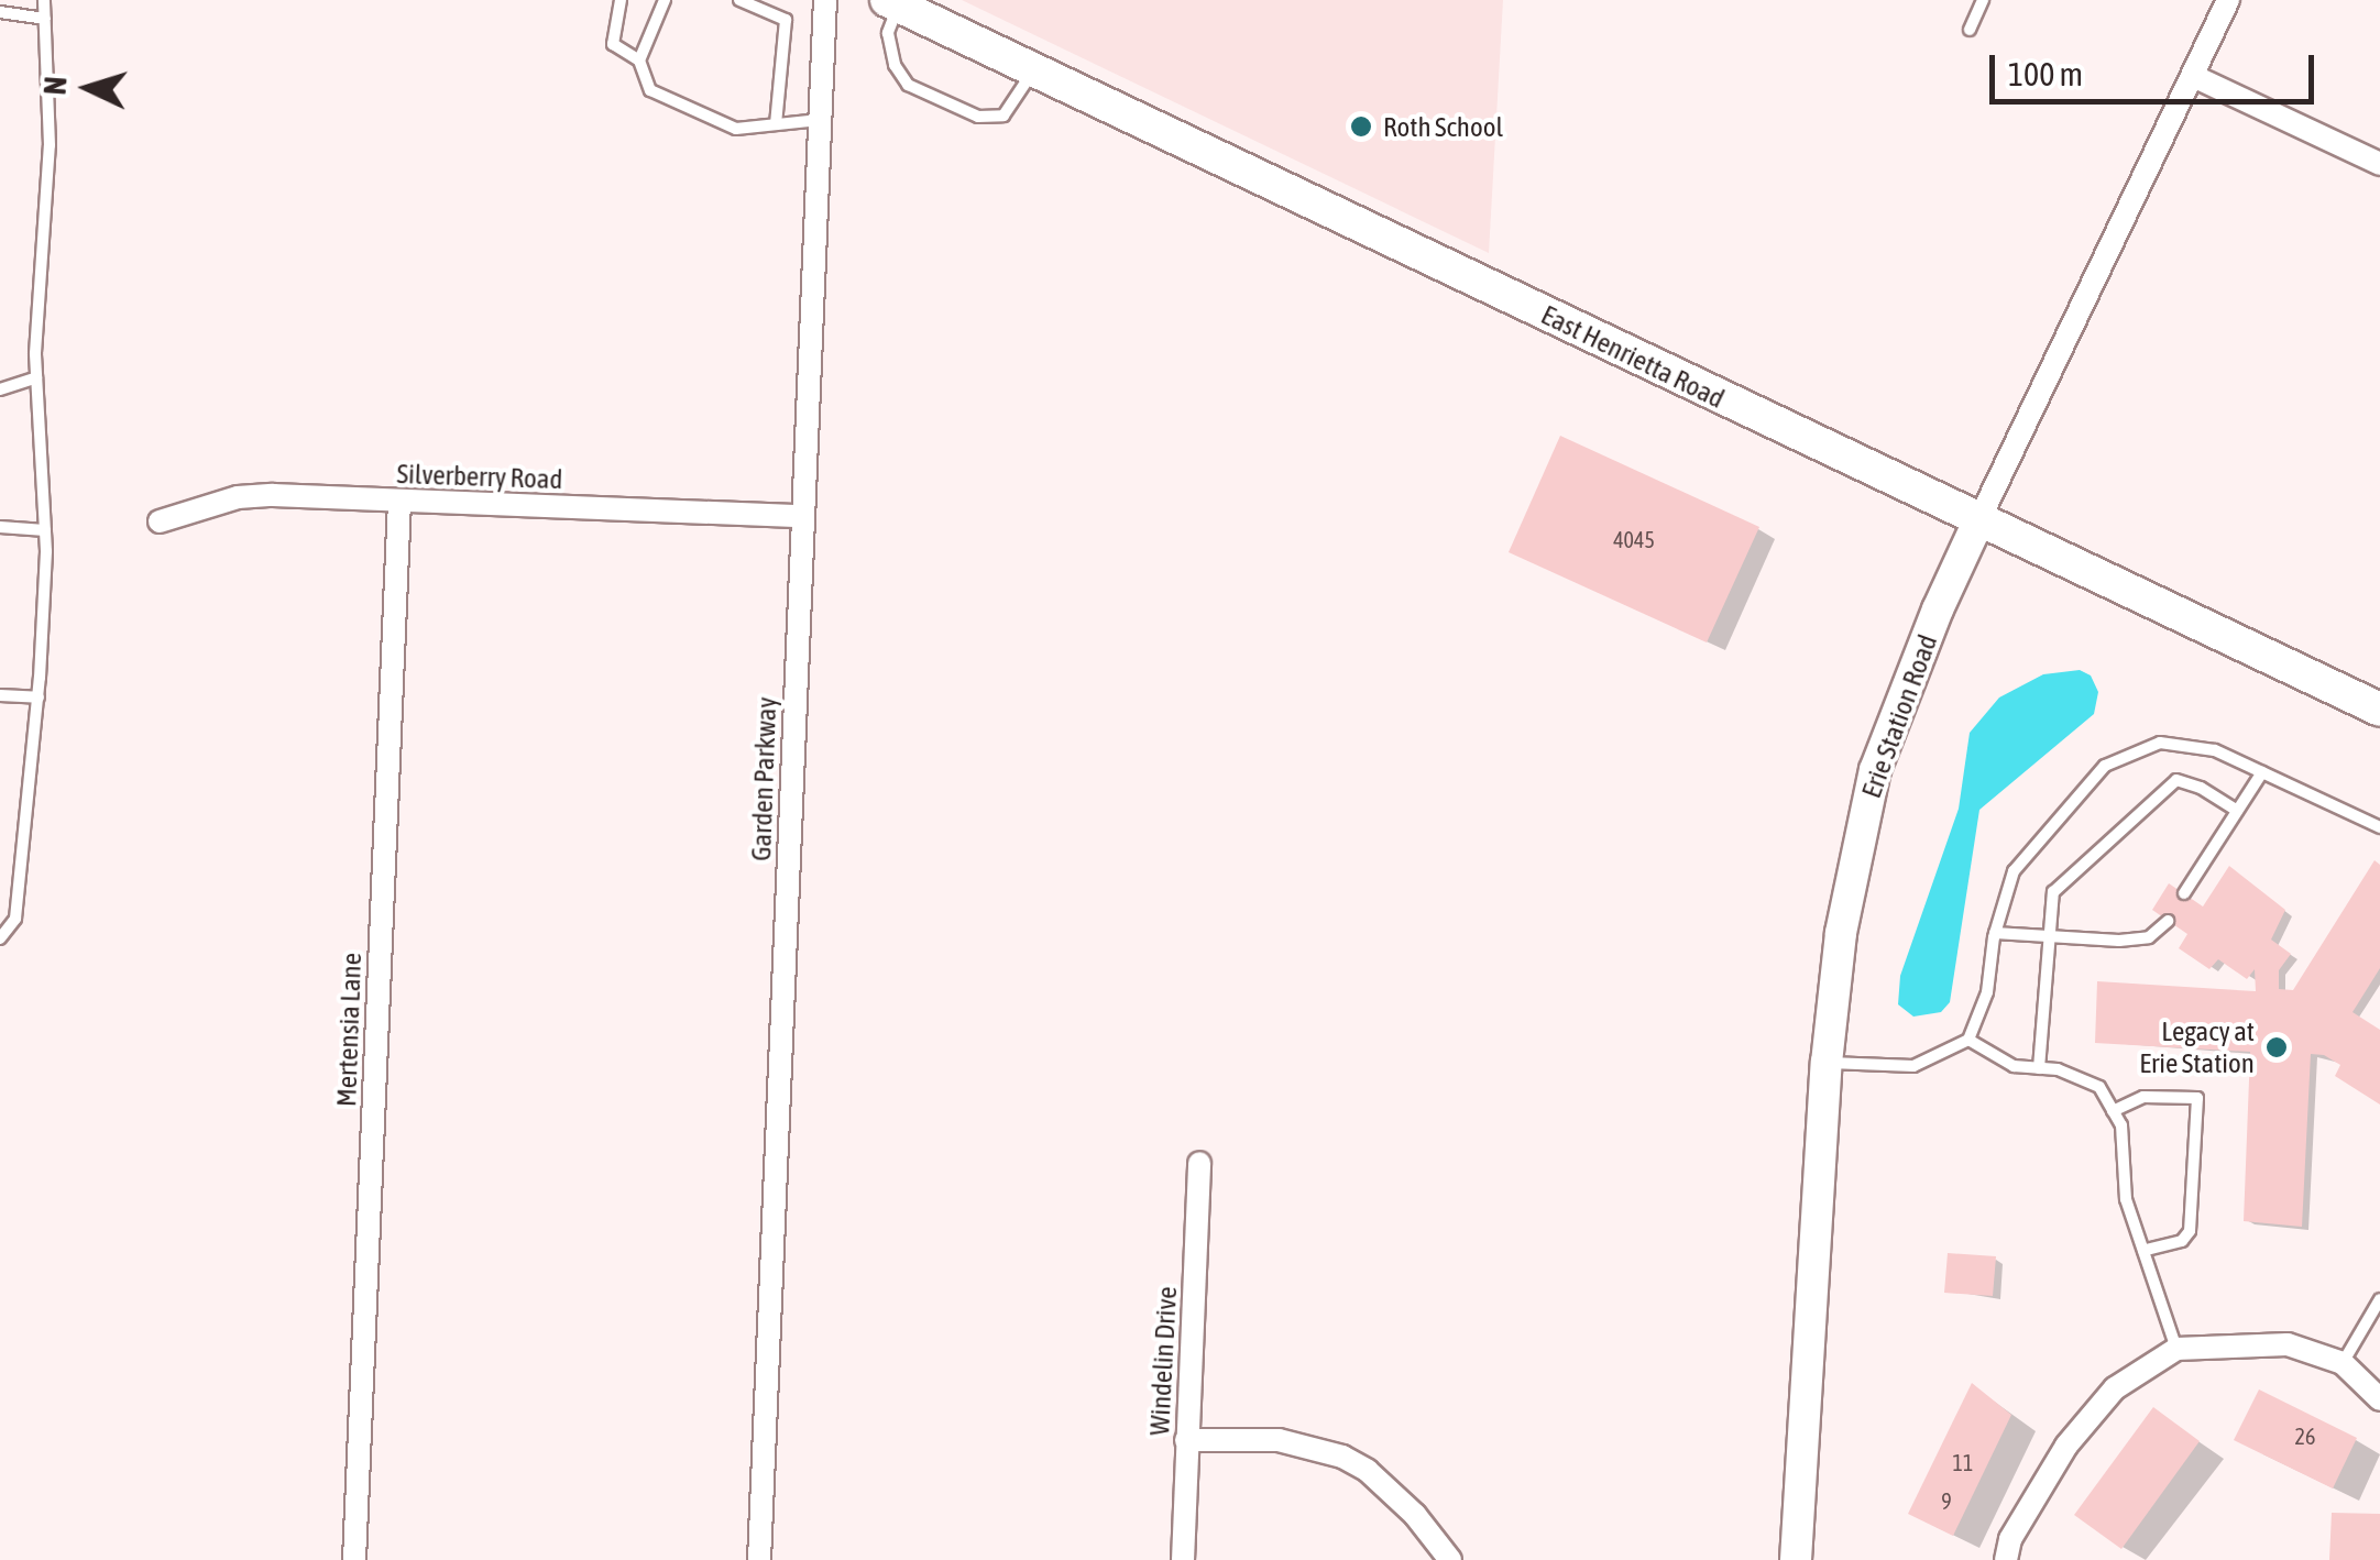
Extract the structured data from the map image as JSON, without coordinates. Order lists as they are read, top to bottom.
{
  "streets": {
    "main road": ["East Henrietta Road"],
    "street": [
      "Silverberry Road",
      "Erie Station Road",
      "Garden Parkway",
      "Mertensia Lane",
      "Windelin Drive"
    ]
  },
  "crossings": [
    ["East Henrietta Road", "Erie Station Road"],
    ["Silverberry Road", "Garden Parkway"],
    ["Silverberry Road", "Mertensia Lane"]
  ],
  "places": ["Roth School", "Legacy at Erie Station"],
  "house_numbers": [
    "4045",
    "26",
    "11",
    "9"
  ],
  "scale_bar": "100 m",
  "north": "left"
}
